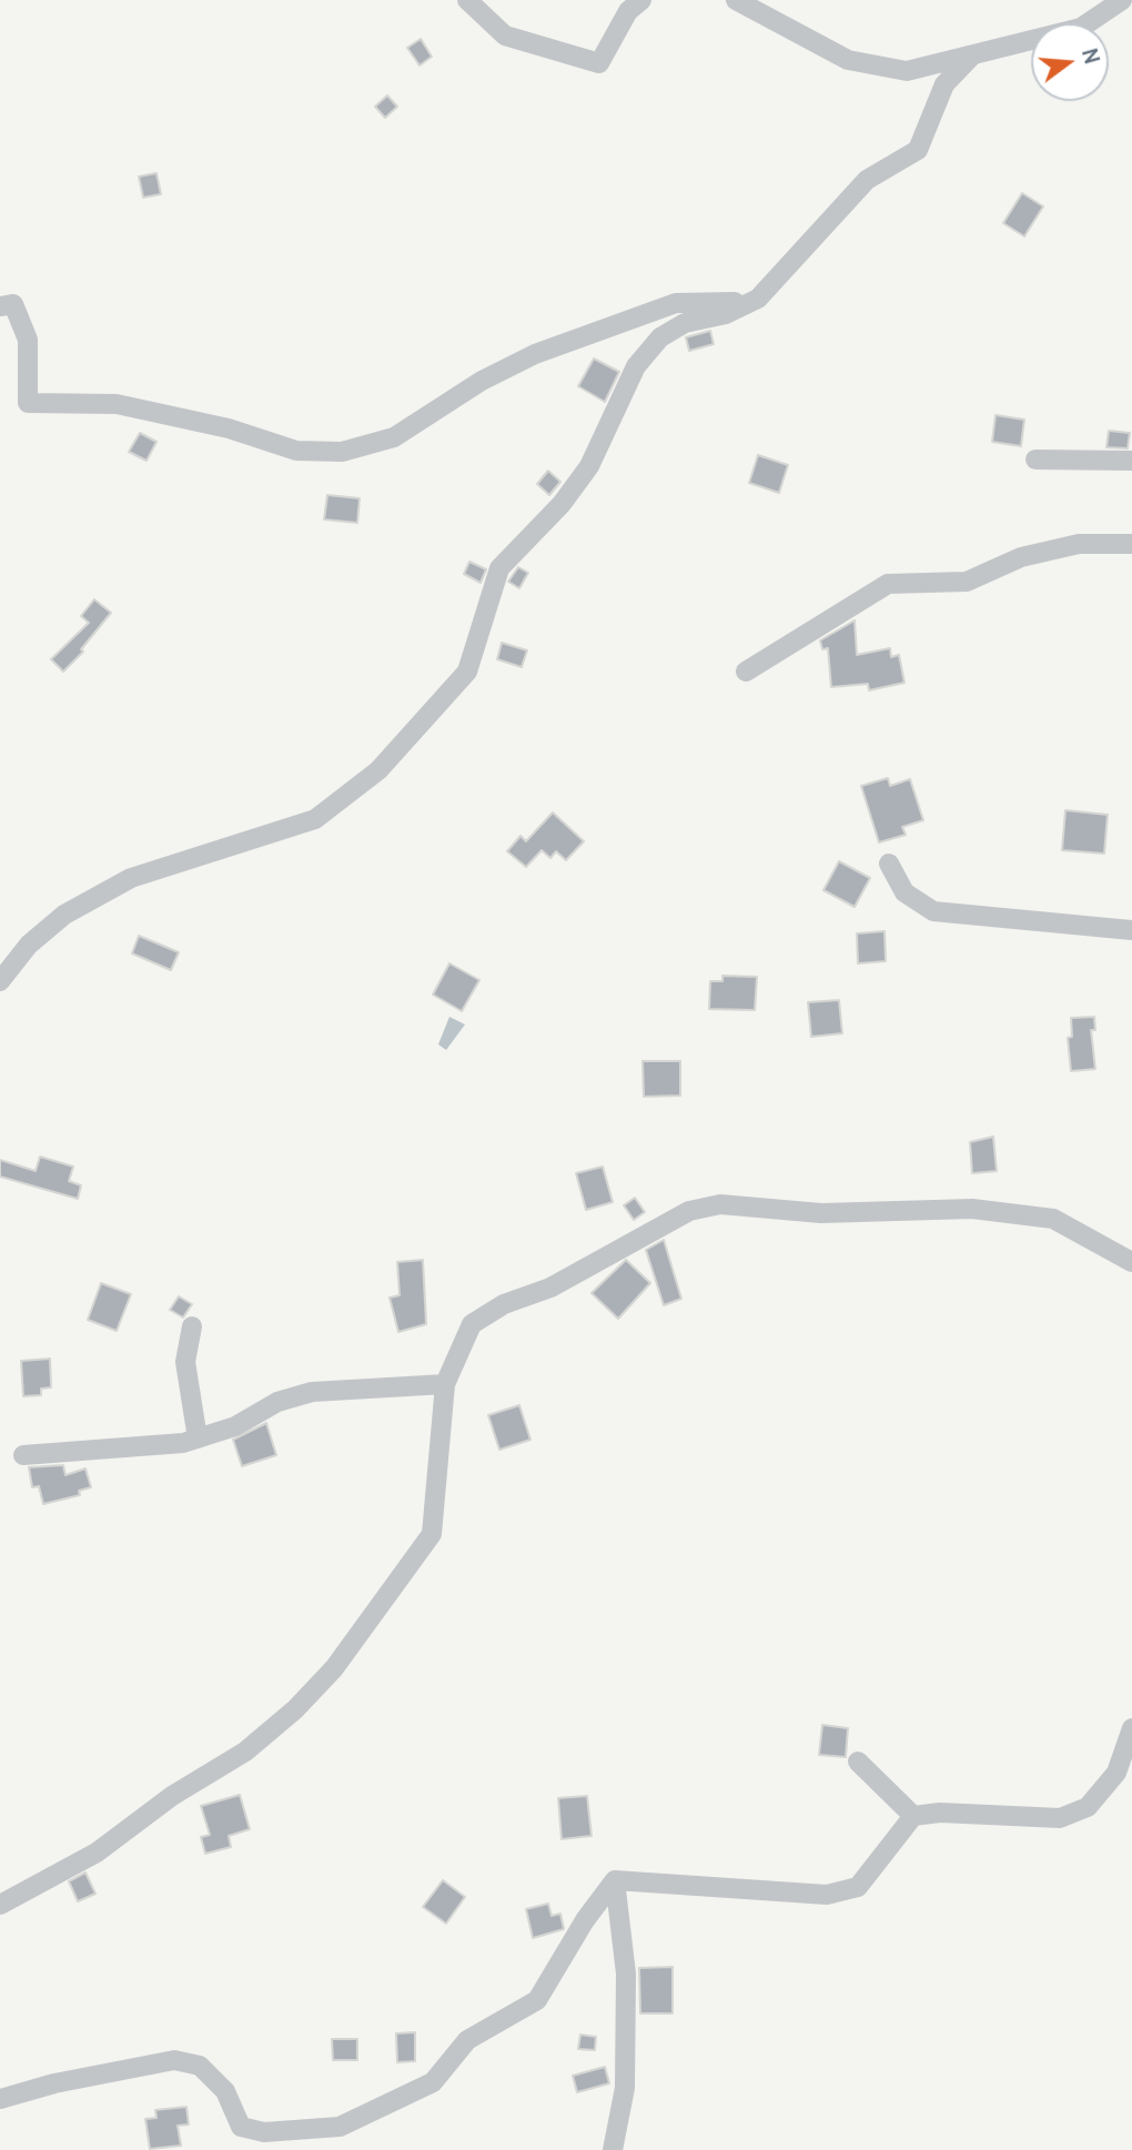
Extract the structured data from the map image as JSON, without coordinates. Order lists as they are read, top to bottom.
{
  "north": "right"
}
